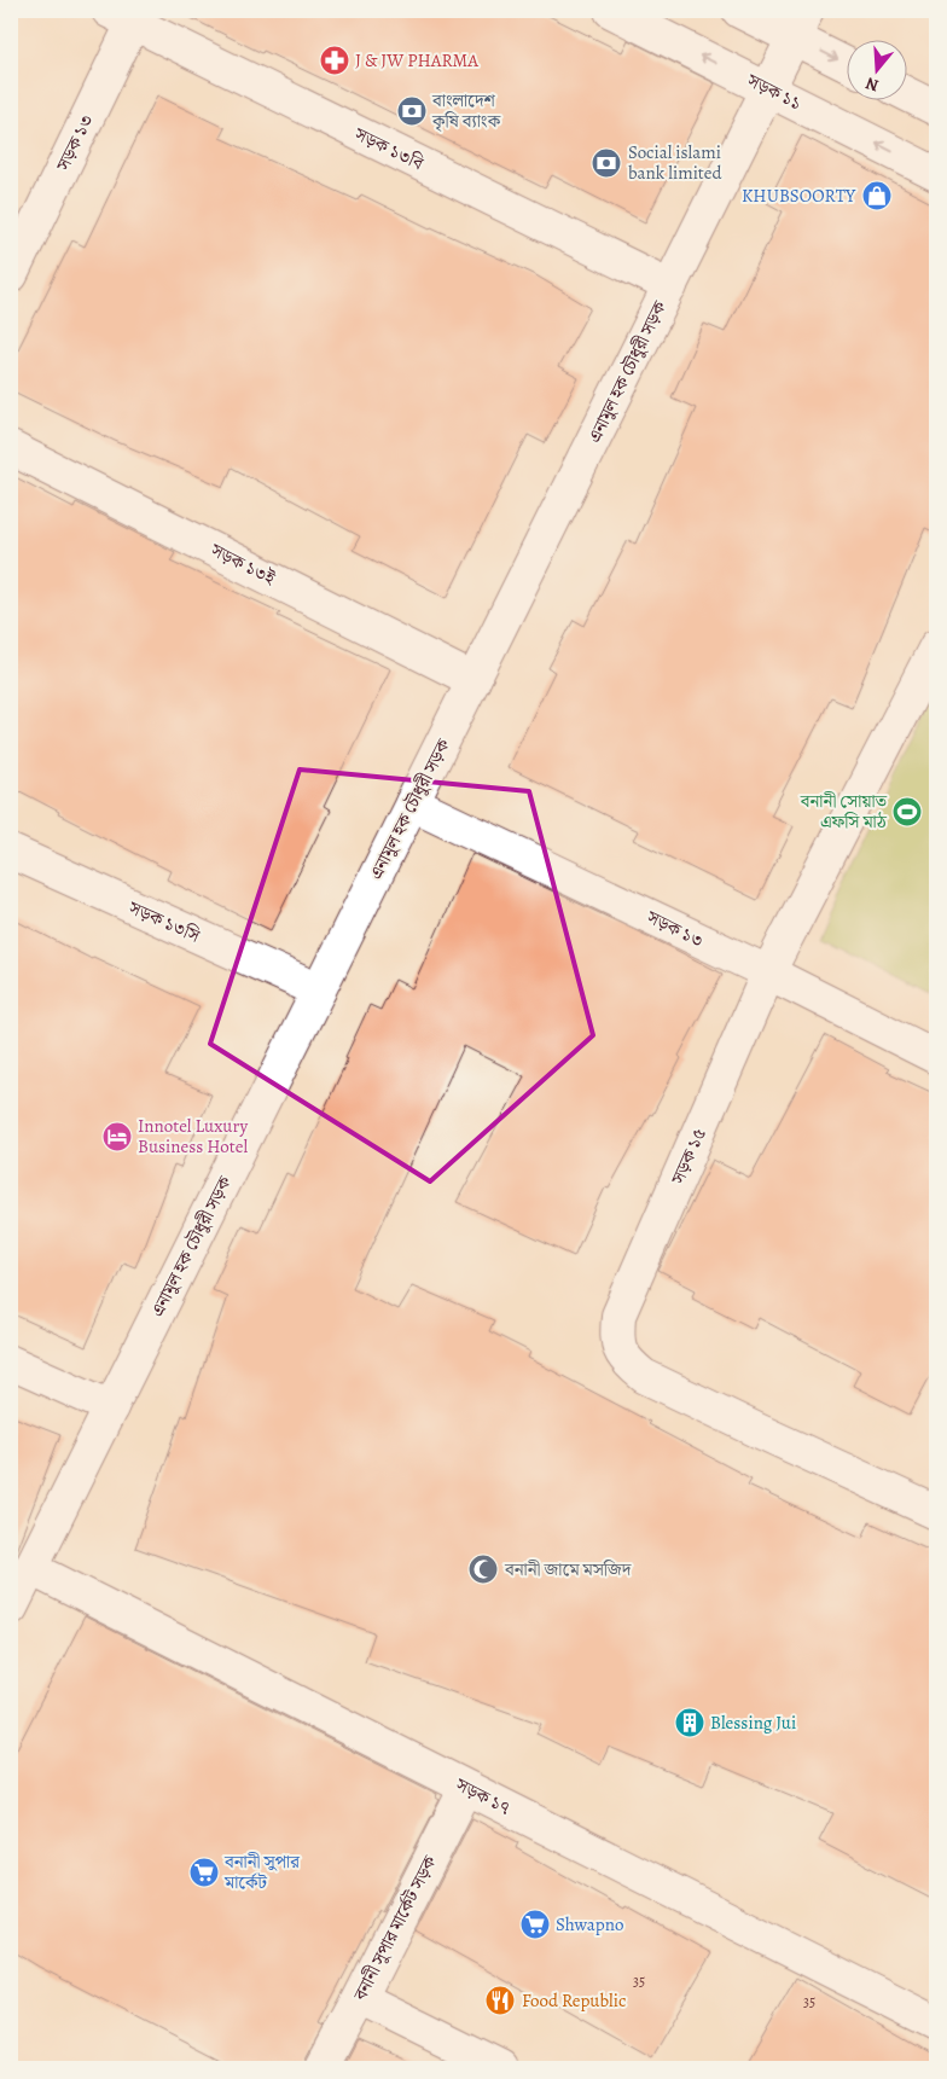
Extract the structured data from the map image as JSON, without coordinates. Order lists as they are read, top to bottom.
{
  "streets": {
    "street": [
      "সড়ক ১১",
      "সড়ক ১৩",
      "সড়ক ১৩বি",
      "এনামুল হক চৌধুরী সড়ক",
      "সড়ক ১৩ই",
      "সড়ক ১৩সি",
      "সড়ক ১৫",
      "সড়ক ১৭",
      "বনানী সুপার মার্কেট সড়ক"
    ]
  },
  "crossings": [
    ["সড়ক ১১", "এনামুল হক চৌধুরী সড়ক"],
    ["সড়ক ১৩", "সড়ক ১৩বি"],
    ["সড়ক ১৩", "এনামুল হক চৌধুরী সড়ক"],
    ["সড়ক ১৩", "সড়ক ১৫"],
    ["সড়ক ১৩বি", "এনামুল হক চৌধুরী সড়ক"],
    ["এনামুল হক চৌধুরী সড়ক", "সড়ক ১৩ই"],
    ["এনামুল হক চৌধুরী সড়ক", "সড়ক ১৩সি"],
    ["এনামুল হক চৌধুরী সড়ক", "সড়ক ১৭"],
    ["সড়ক ১৭", "বনানী সুপার মার্কেট সড়ক"]
  ],
  "places": {
    "pharmacy": ["J & JW PHARMA"],
    "bank": ["বাংলাদেশ কৃষি ব্যাংক", "Social islami bank limited"],
    "shop": ["KHUBSOORTY"],
    "sports": ["বনানী সোয়াত এফসি মাঠ"],
    "hotel": ["Innotel Luxury Business Hotel"],
    "mosque": ["বনানী জামে মসজিদ"],
    "building": ["Blessing Jui"],
    "supermarket": ["বনানী সুপার মার্কেট", "Shwapno"],
    "restaurant": ["Food Republic"]
  },
  "house_numbers": ["35", "35"],
  "north": "bottom"
}
